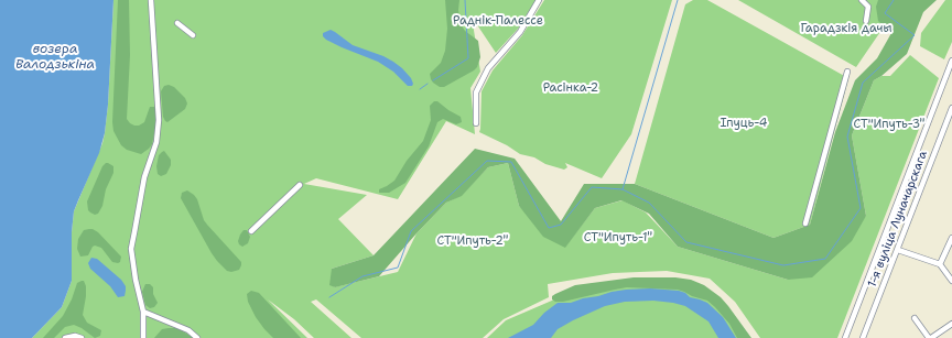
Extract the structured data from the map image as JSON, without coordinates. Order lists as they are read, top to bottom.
{
  "streets": {
    "street": ["1-я вуліца Луначарскага"]
  },
  "water": ["возера Валодзькіна"],
  "parks": [
    "Раднік-Палессе",
    "Гарадзкія дачы",
    "Расінка-2",
    "Іпуць-4",
    "СТ\"Ипуть-3\"",
    "СТ\"Ипуть-1\"",
    "СТ\"Ипуть-2\""
  ]
}
